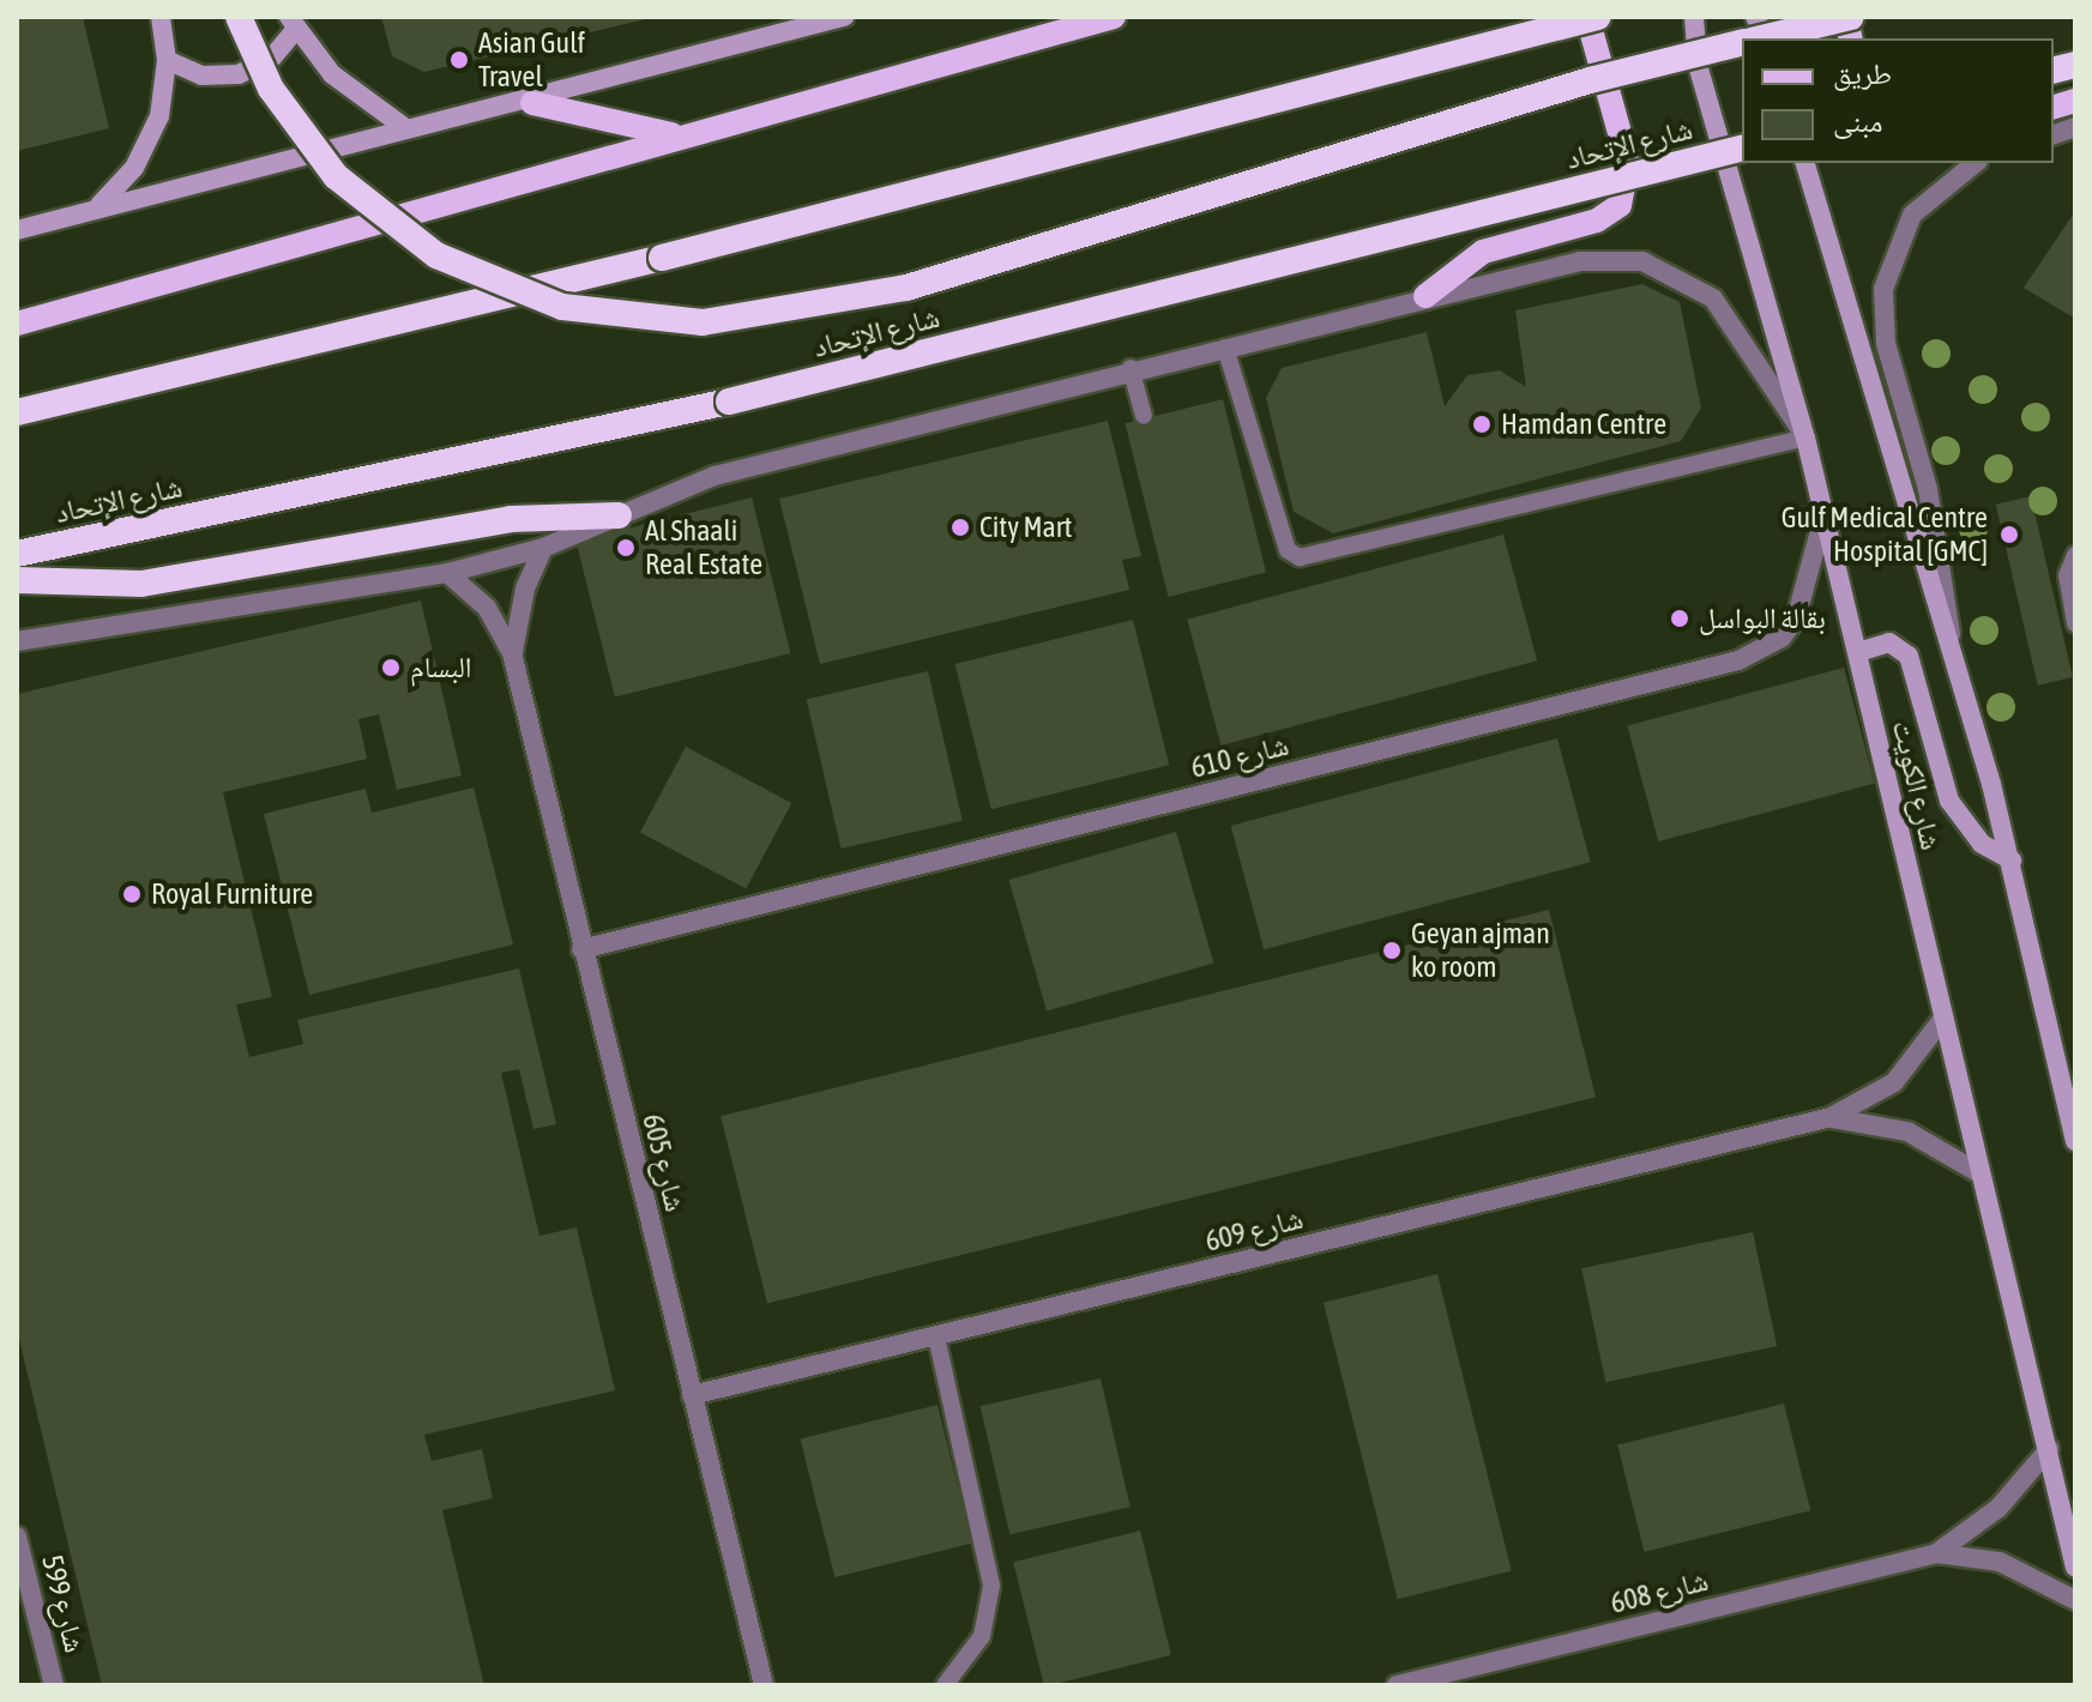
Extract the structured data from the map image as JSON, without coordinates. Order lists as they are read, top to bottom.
{
  "streets": {
    "highway": ["شارع الإتحاد"],
    "main road": ["شارع الكويت"],
    "street": [
      "شارع 610",
      "شارع 605",
      "شارع 609",
      "شارع 608",
      "شارع 599"
    ]
  },
  "crossings": [
    ["شارع 610", "شارع الكويت"],
    ["شارع 610", "شارع 605"],
    ["شارع الكويت", "شارع 609"],
    ["شارع الكويت", "شارع 608"],
    ["شارع 605", "شارع 609"]
  ],
  "places": [
    "Asian Gulf Travel",
    "Hamdan Centre",
    "City Mart",
    "Gulf Medical Centre Hospital [GMC]",
    "Al Shaali Real Estate",
    "بقالة البواسل",
    "البسام",
    "Royal Furniture",
    "Geyan ajman ko room"
  ],
  "legend": ["طريق", "مبنى"]
}
